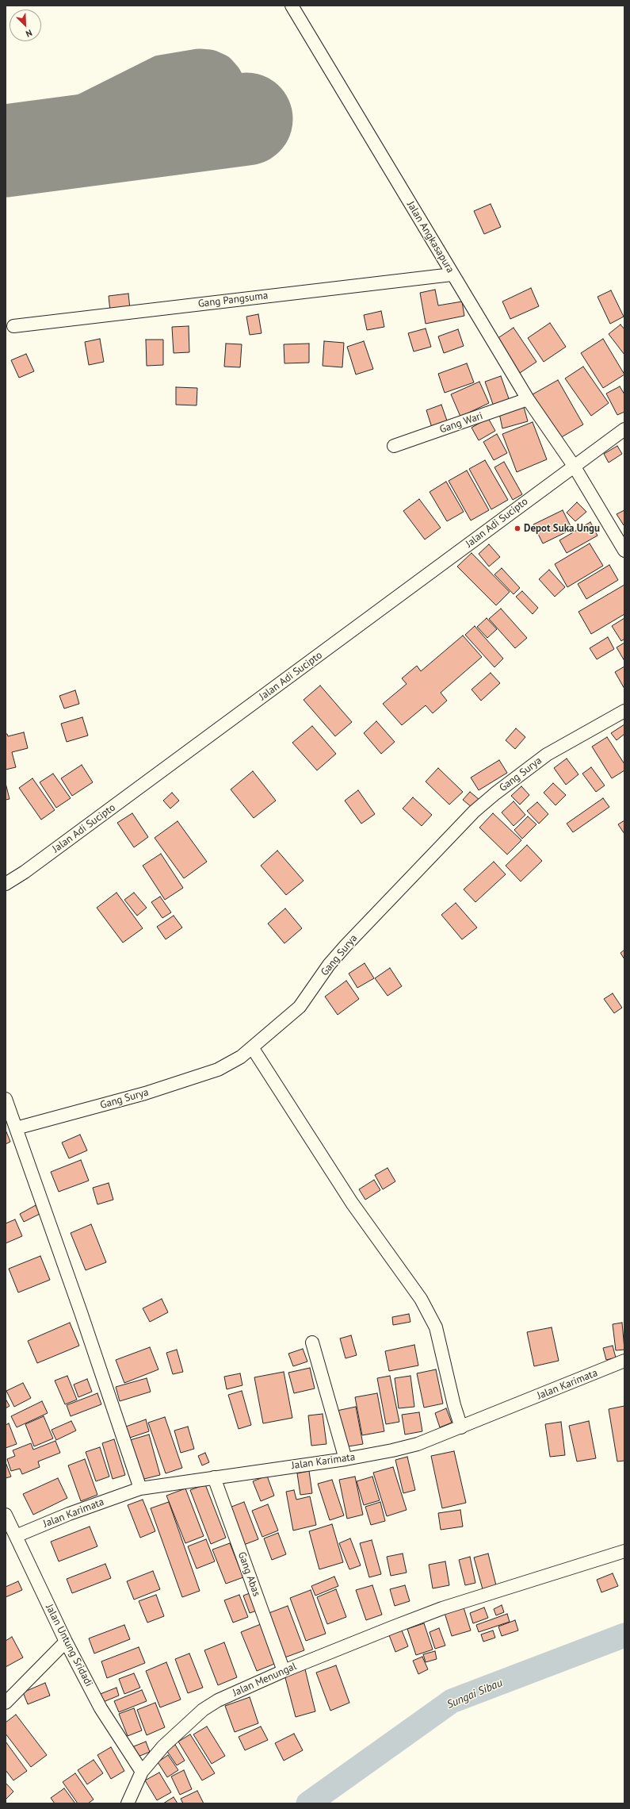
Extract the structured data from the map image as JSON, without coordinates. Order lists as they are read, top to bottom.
{
  "streets": {
    "street": [
      "Jalan Angkasapura",
      "Gang Pangsuma",
      "Gang Wari",
      "Jalan Adi Sucipto",
      "Gang Surya",
      "Jalan Karimata",
      "Gang Abas",
      "Jalan Untung Sridadi",
      "Jalan Menungal"
    ]
  },
  "crossings": [
    ["Jalan Angkasapura", "Gang Pangsuma"],
    ["Jalan Angkasapura", "Gang Wari"],
    ["Jalan Angkasapura", "Jalan Adi Sucipto"],
    ["Jalan Karimata", "Gang Abas"],
    ["Jalan Karimata", "Jalan Untung Sridadi"],
    ["Gang Abas", "Jalan Menungal"],
    ["Jalan Untung Sridadi", "Jalan Menungal"]
  ],
  "water": ["Sungai Sibau"],
  "places": ["Depot Suka Ungu"],
  "north": "bottom right"
}
